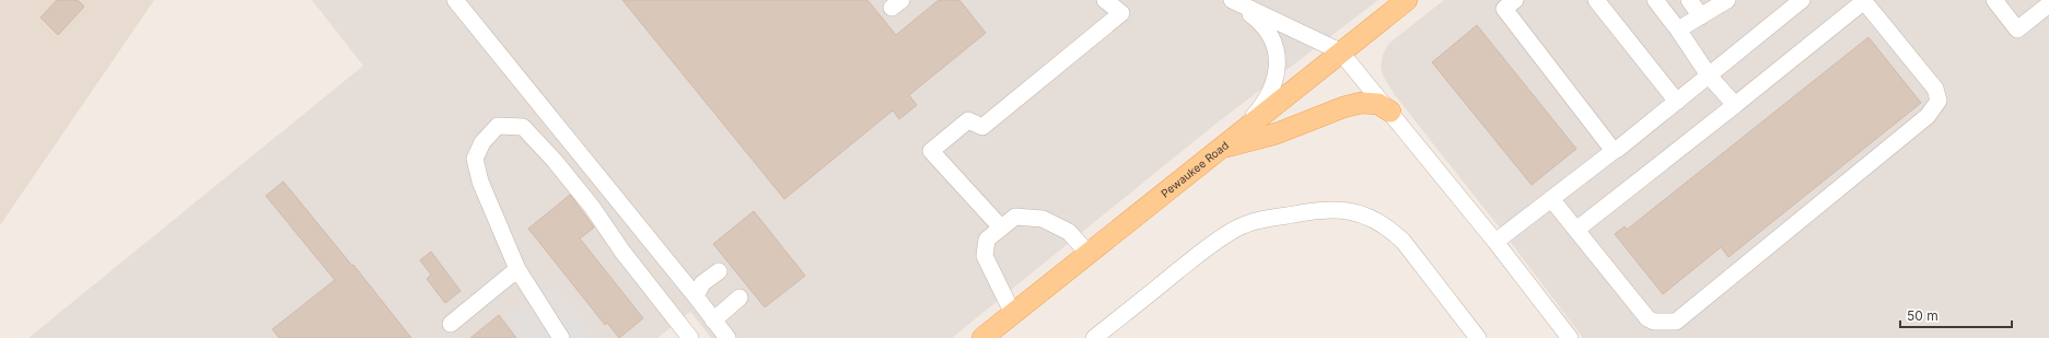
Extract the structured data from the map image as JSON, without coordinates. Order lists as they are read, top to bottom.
{
  "streets": {
    "main road": ["Pewaukee Road"]
  },
  "scale_bar": "50 m"
}
